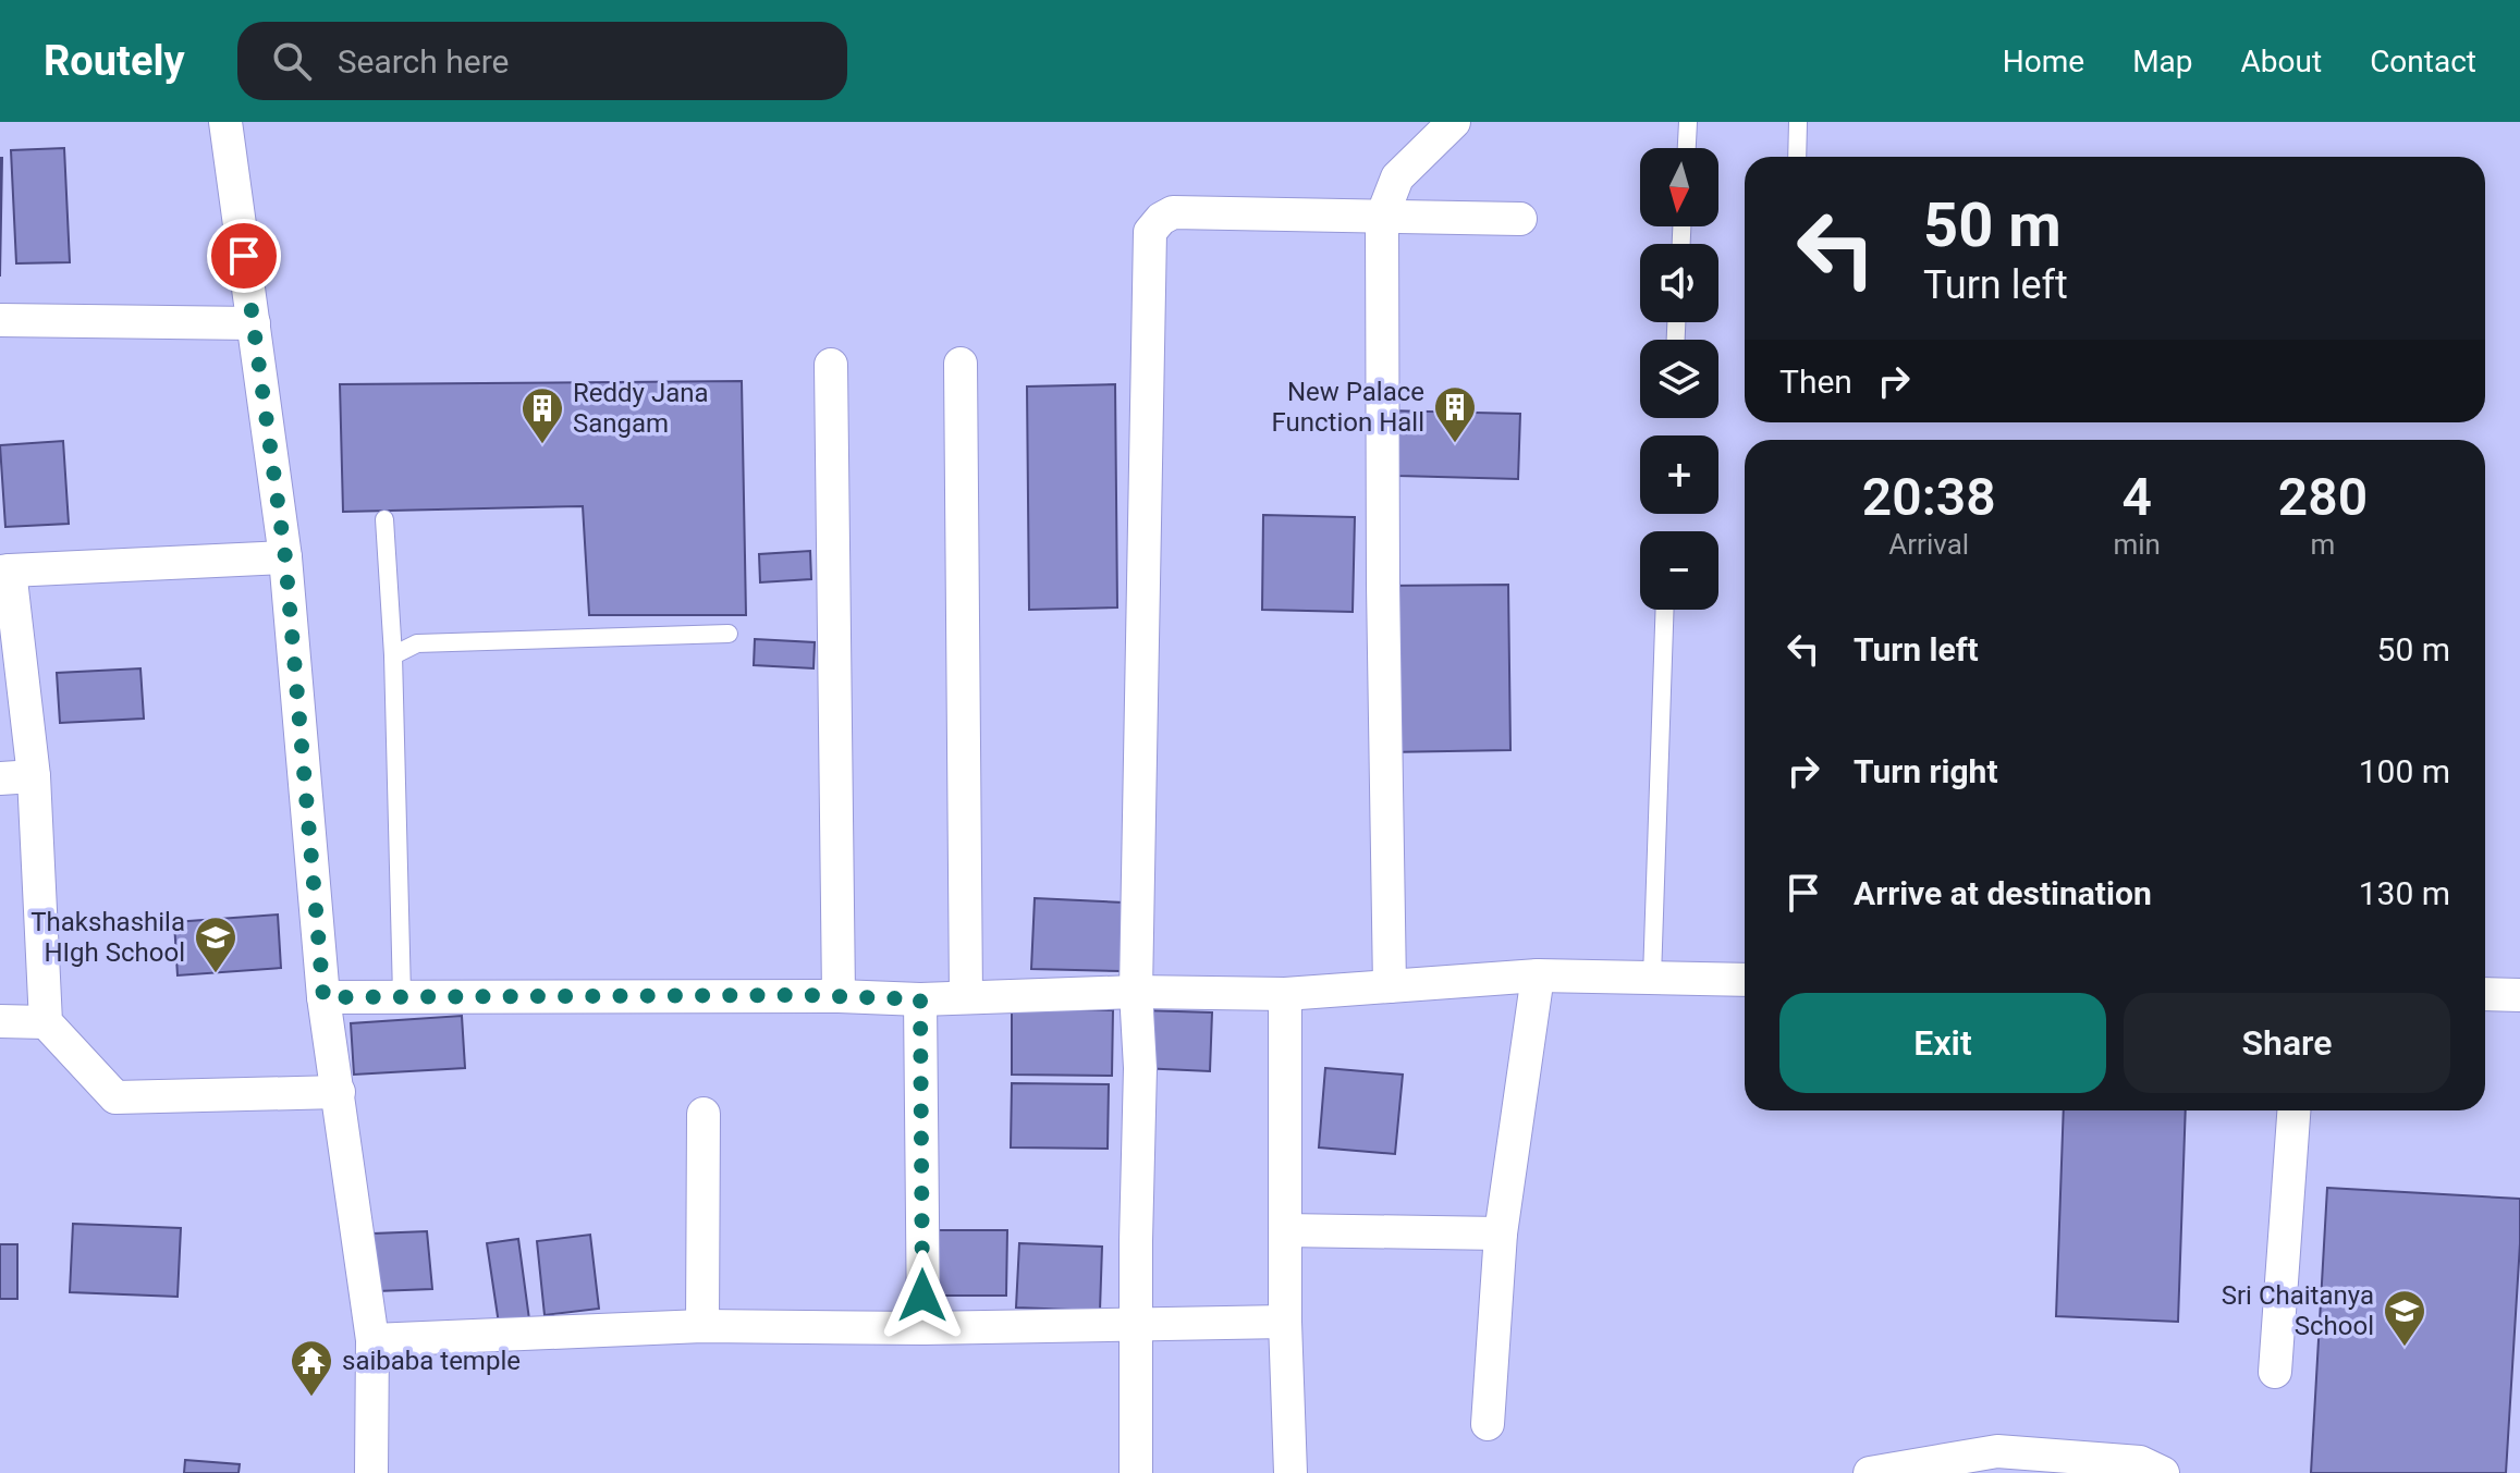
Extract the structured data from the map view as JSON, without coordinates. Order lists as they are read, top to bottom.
{
  "places": {
    "building": ["New Palace Function Hall", "Reddy Jana Sangam"],
    "school or university": ["Thakshashila HIgh School", "Sri Chaitanya School"],
    "temple": ["saibaba temple"]
  },
  "north": "bottom",
  "page": {
    "header": "Routely",
    "search": "Search here",
    "nav": [
      "Home",
      "Map",
      "About",
      "Contact"
    ],
    "map_buttons": ["+", "−"],
    "turn": ["50 m", "Turn left"],
    "then": "Then",
    "eta": [
      "20:38",
      "Arrival",
      "4",
      "min",
      "280",
      "m"
    ],
    "list": [
      {
        "name": "Turn left",
        "value": "50 m"
      },
      {
        "name": "Turn right",
        "value": "100 m"
      },
      {
        "name": "Arrive at destination",
        "value": "130 m"
      }
    ],
    "buttons": ["Exit", "Share"]
  }
}
